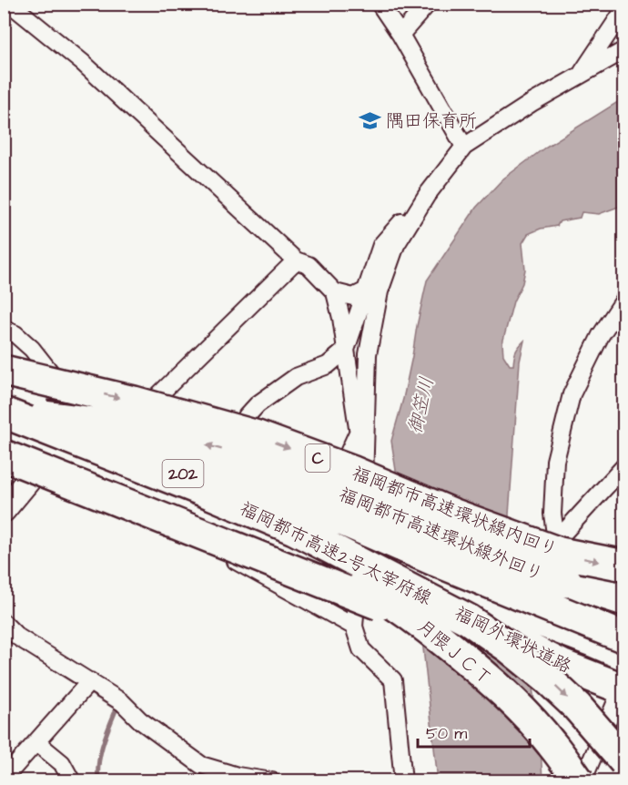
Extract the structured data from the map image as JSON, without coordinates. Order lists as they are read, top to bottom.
{
  "streets": {
    "highway": [
      "C",
      "202",
      "福岡都市高速環状線内回り",
      "福岡都市高速環状線外回り",
      "福岡都市高速2号太宰府線",
      "福岡外環状道路",
      "月隈ＪＣＴ"
    ]
  },
  "crossings": [
    ["福岡都市高速環状線外回り", "福岡都市高速2号太宰府線"]
  ],
  "water": ["御笠川"],
  "places": {
    "school or university": ["隅田保育所"]
  },
  "scale_bar": "50 m"
}
